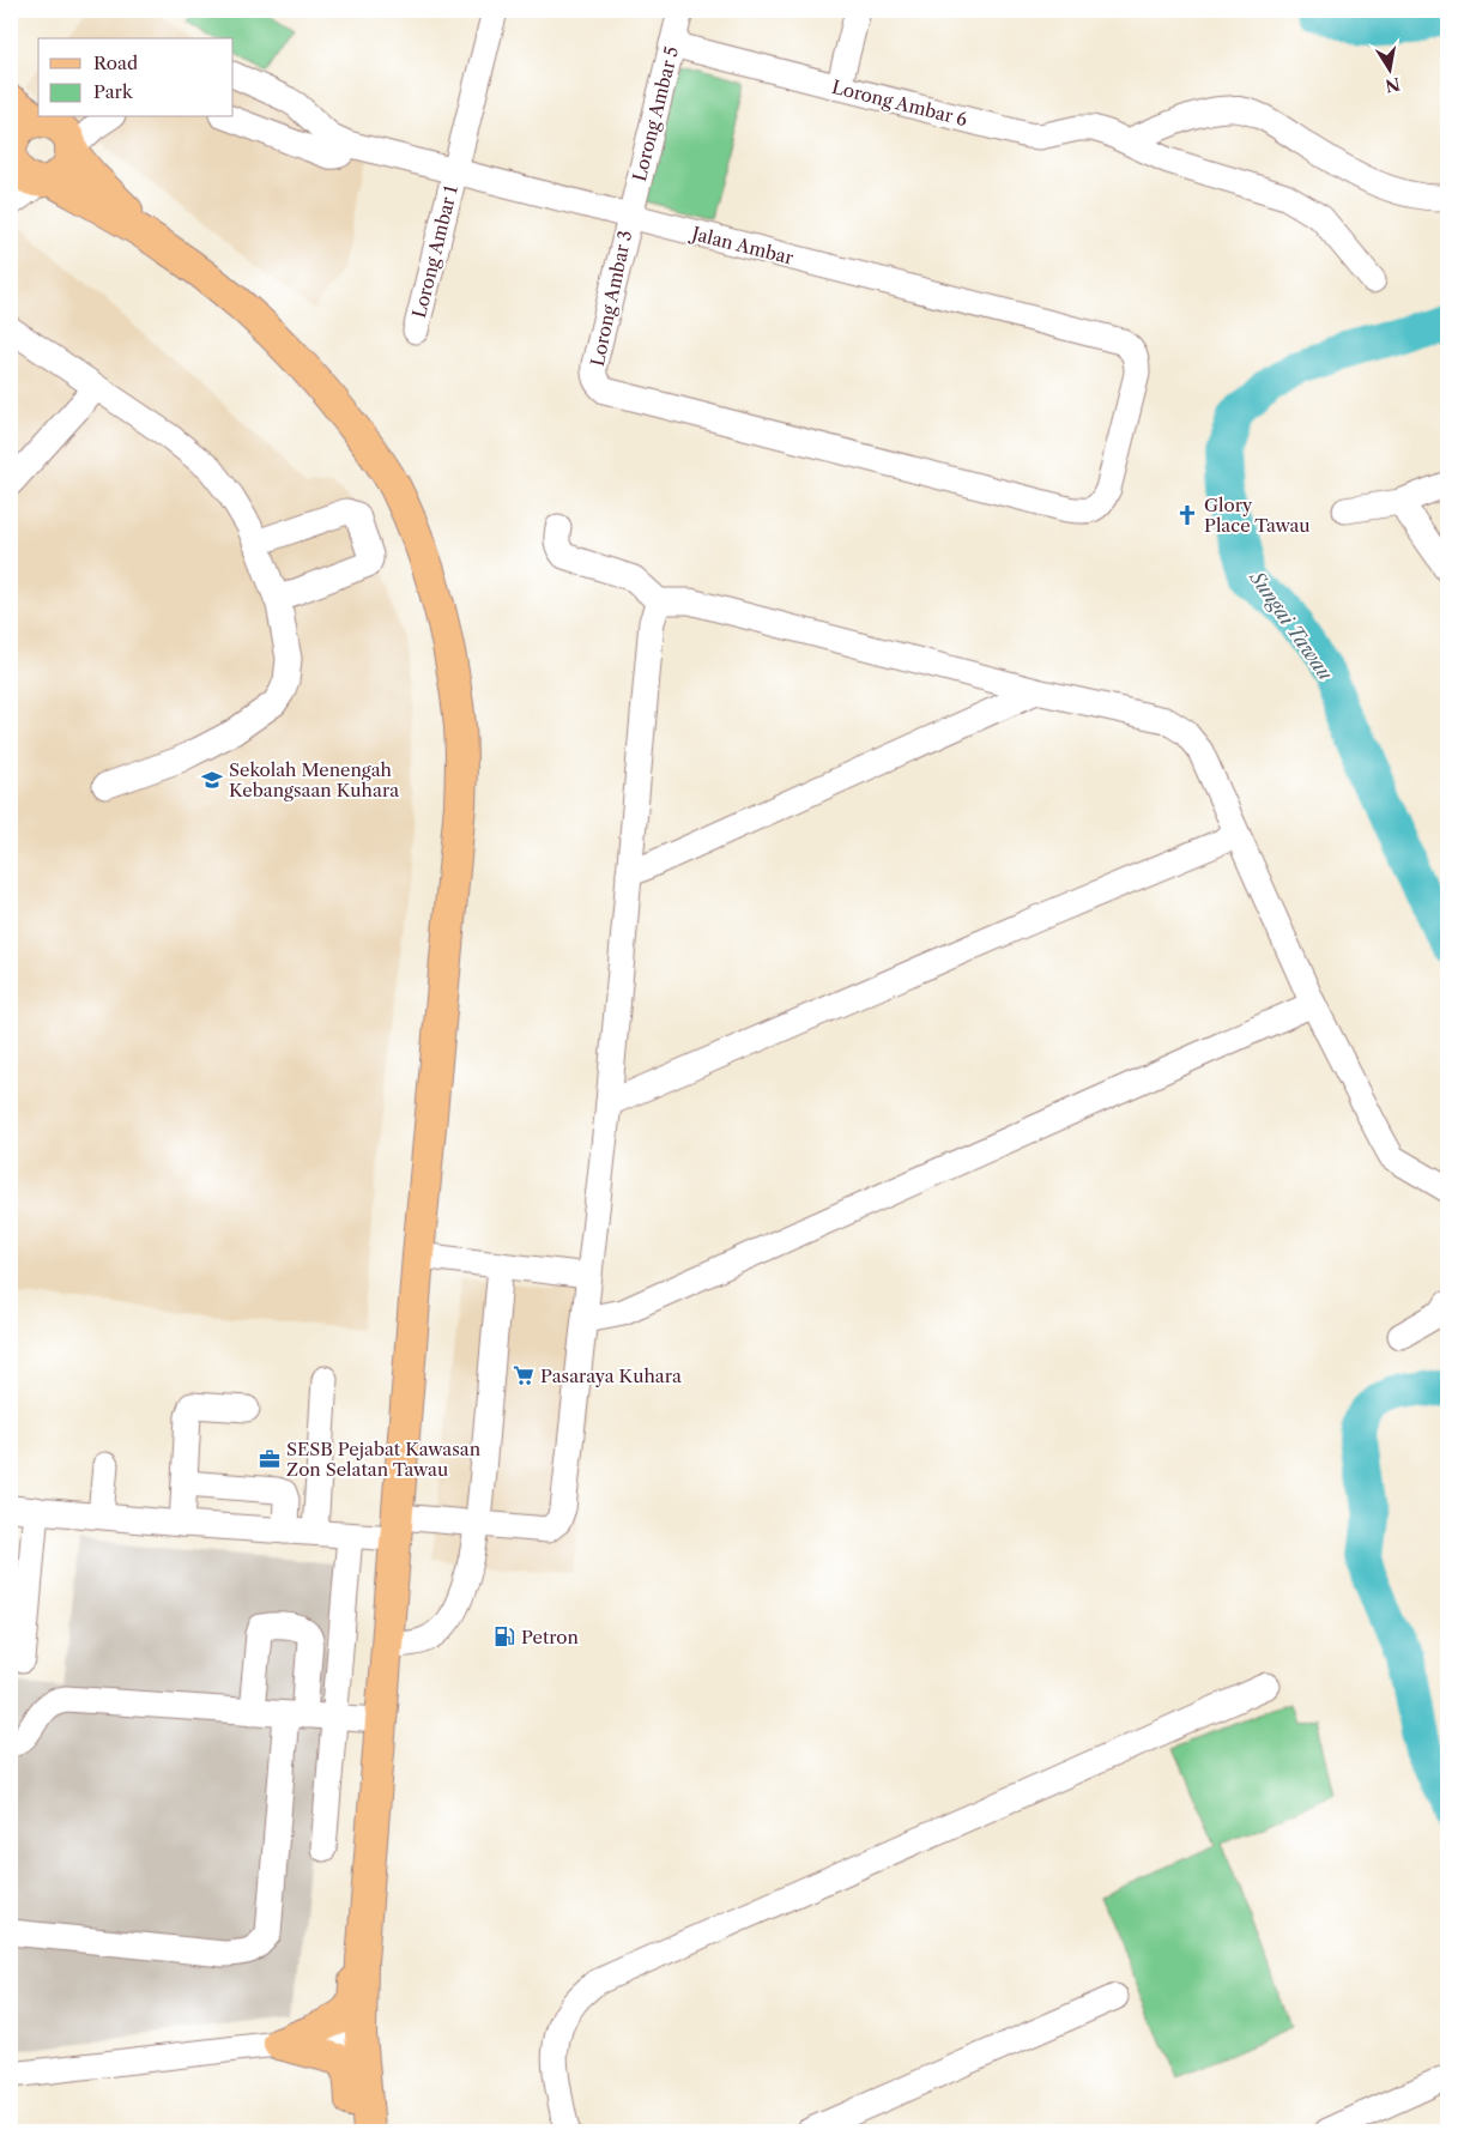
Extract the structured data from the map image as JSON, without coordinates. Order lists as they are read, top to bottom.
{
  "streets": {
    "street": [
      "Lorong Ambar 6",
      "Lorong Ambar 5",
      "Jalan Ambar",
      "Lorong Ambar 1",
      "Lorong Ambar 3"
    ]
  },
  "crossings": [
    ["Lorong Ambar 6", "Lorong Ambar 5"],
    ["Lorong Ambar 5", "Jalan Ambar"],
    ["Lorong Ambar 5", "Lorong Ambar 3"],
    ["Jalan Ambar", "Lorong Ambar 1"],
    ["Jalan Ambar", "Lorong Ambar 3"]
  ],
  "water": ["Sungai Tawau"],
  "places": {
    "church": ["Glory Place Tawau"],
    "school or university": ["Sekolah Menengah Kebangsaan Kuhara"],
    "supermarket": ["Pasaraya Kuhara"],
    "office": ["SESB Pejabat Kawasan Zon Selatan Tawau"],
    "fuel station": ["Petron"]
  },
  "legend": ["Road", "Park"],
  "north": "bottom"
}
